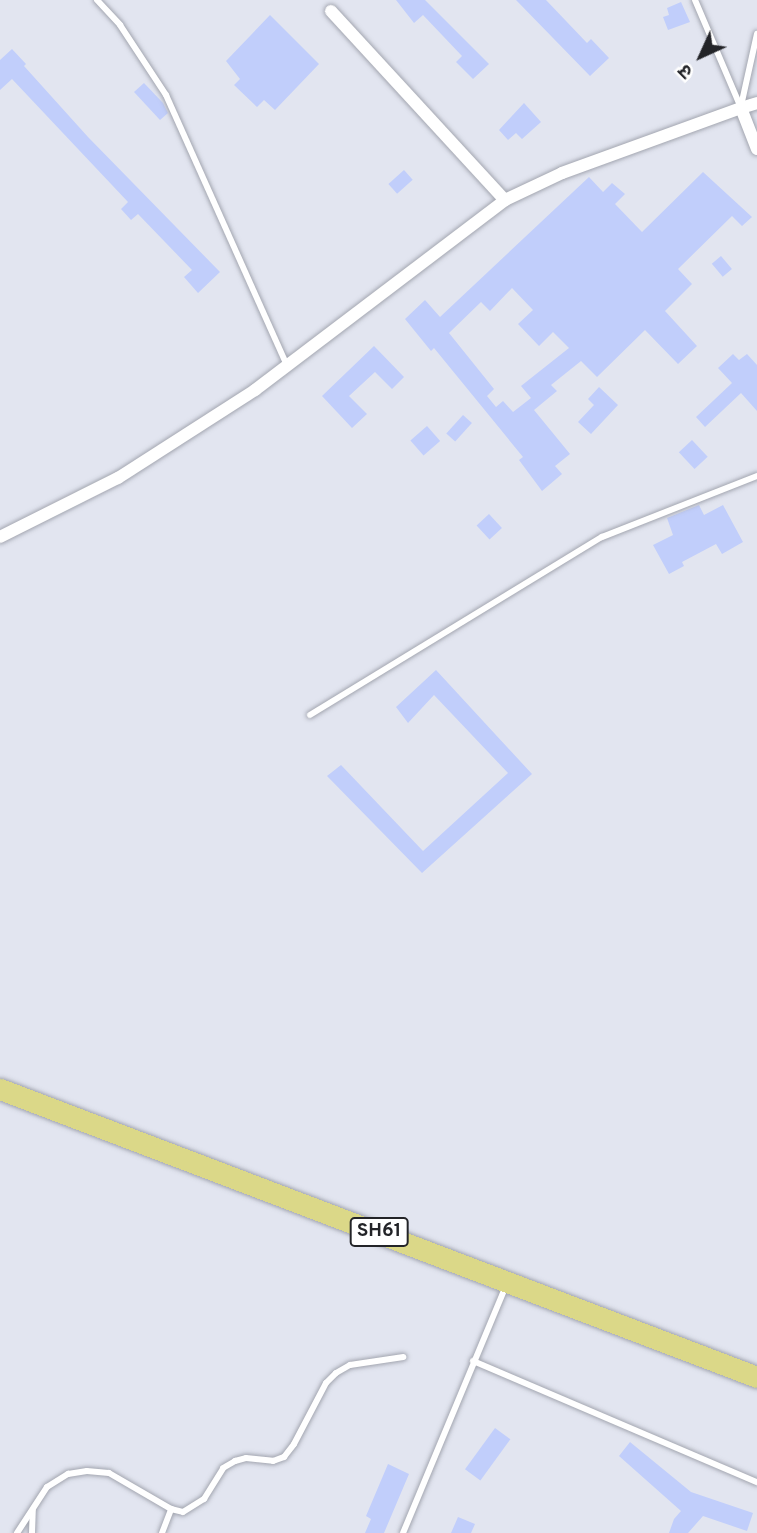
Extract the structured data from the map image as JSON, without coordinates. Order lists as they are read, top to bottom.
{
  "streets": {
    "main road": ["SH61"]
  },
  "north": "bottom left"
}
